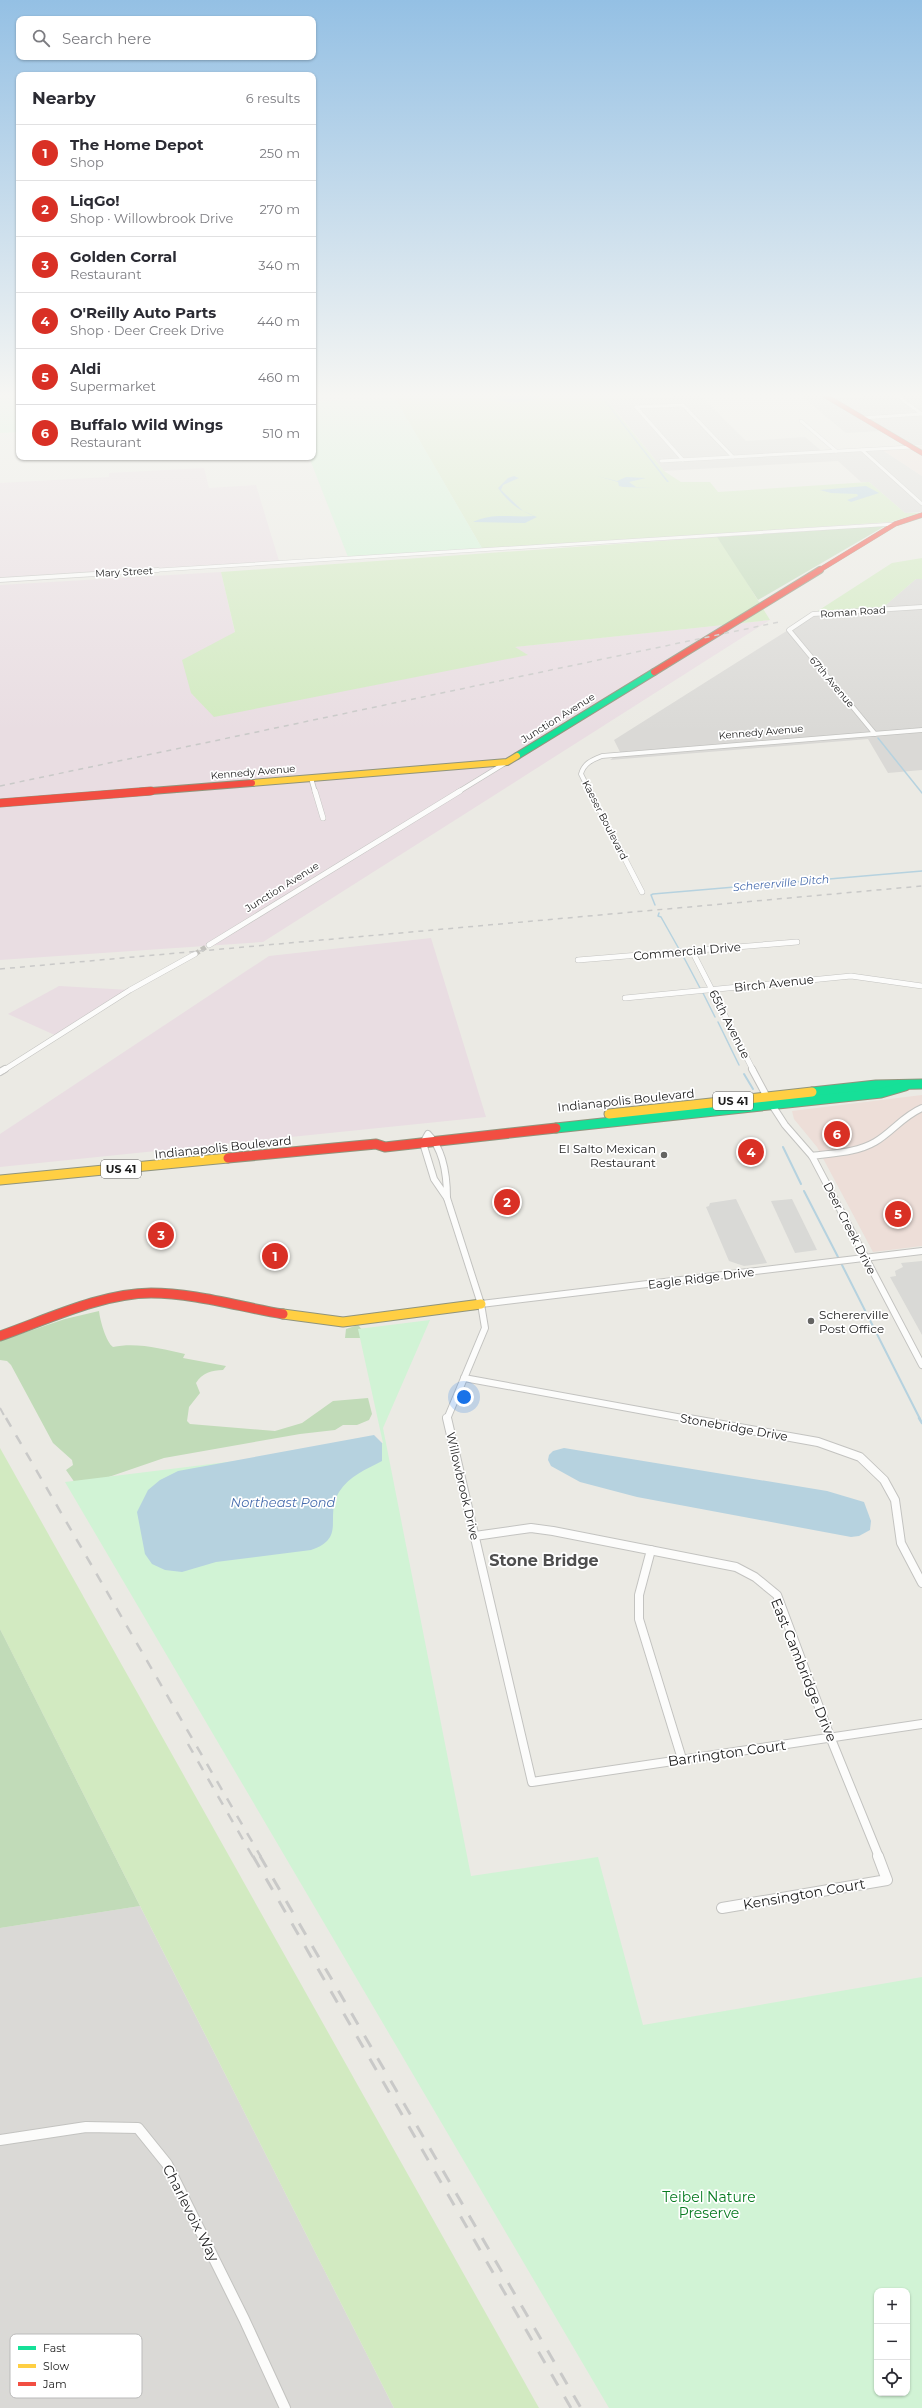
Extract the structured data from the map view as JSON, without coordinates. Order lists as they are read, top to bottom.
{
  "streets": {
    "main road": [
      "Junction Avenue",
      "Kennedy Avenue",
      "Indianapolis Boulevard",
      "US 41"
    ],
    "street": [
      "Mary Street",
      "Roman Road",
      "67th Avenue",
      "Kaeser Boulevard",
      "Commercial Drive",
      "Birch Avenue",
      "65th Avenue",
      "Deer Creek Drive",
      "Eagle Ridge Drive",
      "Stonebridge Drive",
      "Willowbrook Drive",
      "East Cambridge Drive",
      "Barrington Court",
      "Kensington Court",
      "Charlevoix Way"
    ]
  },
  "crossings": [
    ["Mary Street", "Junction Avenue"],
    ["Roman Road", "67th Avenue"],
    ["67th Avenue", "Kennedy Avenue"],
    ["Junction Avenue", "Kennedy Avenue"],
    ["Kennedy Avenue", "Kaeser Boulevard"],
    ["Commercial Drive", "65th Avenue"],
    ["Birch Avenue", "65th Avenue"],
    ["65th Avenue", "Indianapolis Boulevard"],
    ["65th Avenue", "Deer Creek Drive"],
    ["Indianapolis Boulevard", "Deer Creek Drive"],
    ["Indianapolis Boulevard", "Willowbrook Drive"],
    ["Deer Creek Drive", "Eagle Ridge Drive"],
    ["Eagle Ridge Drive", "Willowbrook Drive"],
    ["Stonebridge Drive", "Willowbrook Drive"],
    ["Willowbrook Drive", "East Cambridge Drive"],
    ["Willowbrook Drive", "Barrington Court"],
    ["East Cambridge Drive", "Barrington Court"],
    ["East Cambridge Drive", "Kensington Court"]
  ],
  "districts": ["Stone Bridge"],
  "water": ["Schererville Ditch", "Northeast Pond"],
  "parks": ["Teibel Nature Preserve"],
  "places": ["El Salto Mexican Restaurant", "Schererville Post Office"],
  "legend": ["Fast", "Slow", "Jam"],
  "page": {
    "search": "Search here",
    "heading": ["Nearby", "6 results"],
    "list": [
      {
        "mark": "1",
        "name": "The Home Depot",
        "note": "Shop",
        "value": "250 m"
      },
      {
        "mark": "2",
        "name": "LiqGo!",
        "note": "Shop · Willowbrook Drive",
        "value": "270 m"
      },
      {
        "mark": "3",
        "name": "Golden Corral",
        "note": "Restaurant",
        "value": "340 m"
      },
      {
        "mark": "4",
        "name": "O'Reilly Auto Parts",
        "note": "Shop · Deer Creek Drive",
        "value": "440 m"
      },
      {
        "mark": "5",
        "name": "Aldi",
        "note": "Supermarket",
        "value": "460 m"
      },
      {
        "mark": "6",
        "name": "Buffalo Wild Wings",
        "note": "Restaurant",
        "value": "510 m"
      }
    ],
    "pins": [
      "6",
      "4",
      "2",
      "5",
      "3",
      "1"
    ],
    "map_buttons": ["+", "−"]
  }
}
